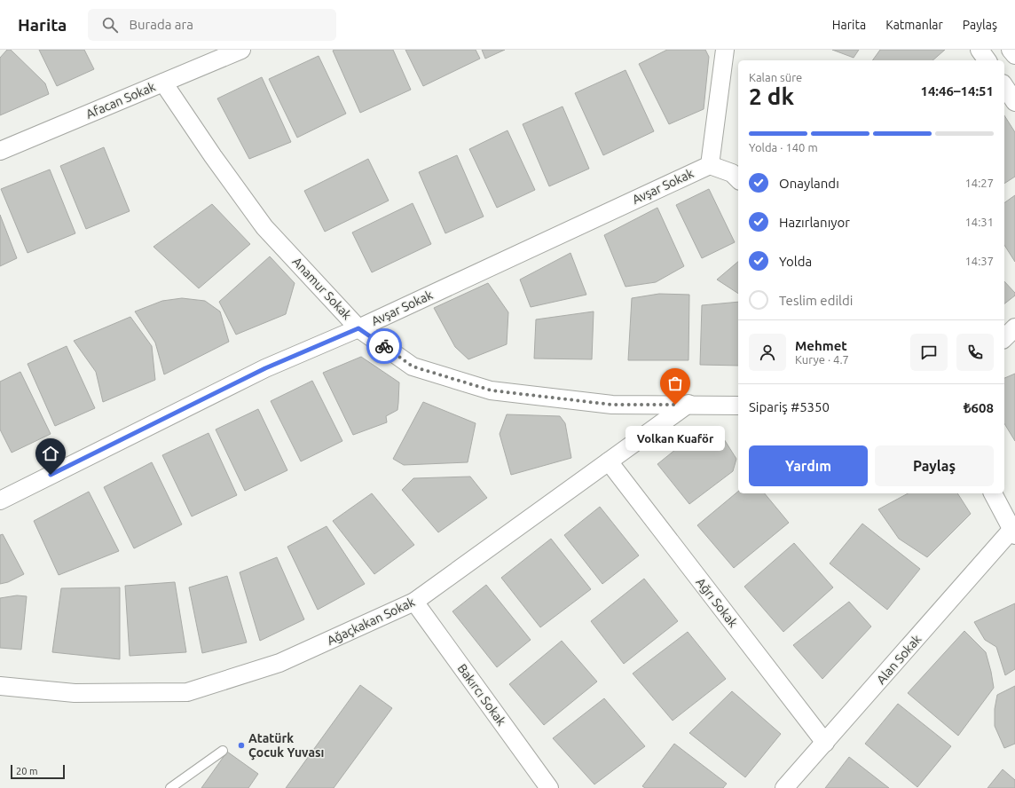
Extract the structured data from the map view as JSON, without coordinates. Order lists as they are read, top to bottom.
{
  "streets": {
    "street": [
      "Afacan Sokak",
      "Avşar Sokak",
      "Anamur Sokak",
      "Ağrı Sokak",
      "Ağaçkakan Sokak",
      "Alan Sokak",
      "Bakırcı Sokak"
    ]
  },
  "crossings": [
    ["Afacan Sokak", "Anamur Sokak"],
    ["Avşar Sokak", "Anamur Sokak"],
    ["Anamur Sokak", "Ağaçkakan Sokak"],
    ["Ağrı Sokak", "Ağaçkakan Sokak"],
    ["Ağrı Sokak", "Alan Sokak"],
    ["Ağaçkakan Sokak", "Bakırcı Sokak"]
  ],
  "places": ["Volkan Kuaför", "Atatürk Çocuk Yuvası"],
  "scale_bar": "20 m",
  "page": {
    "header": "Harita",
    "search": "Burada ara",
    "nav": ["Harita", "Katmanlar", "Paylaş"],
    "heading": ["2 dk", "Kalan süre", "14:46–14:51"],
    "panel": [
      "Mehmet",
      "Kurye · 4.7",
      "Sipariş #5350",
      "₺608"
    ],
    "bar": "Yolda · 140 m",
    "list": [
      ["Onaylandı", "14:27"],
      ["Hazırlanıyor", "14:31"],
      ["Yolda", "14:37"],
      "Teslim edildi"
    ],
    "bubble": "Volkan Kuaför",
    "buttons": ["Yardım", "Paylaş"],
    "scale": "20 m"
  }
}
